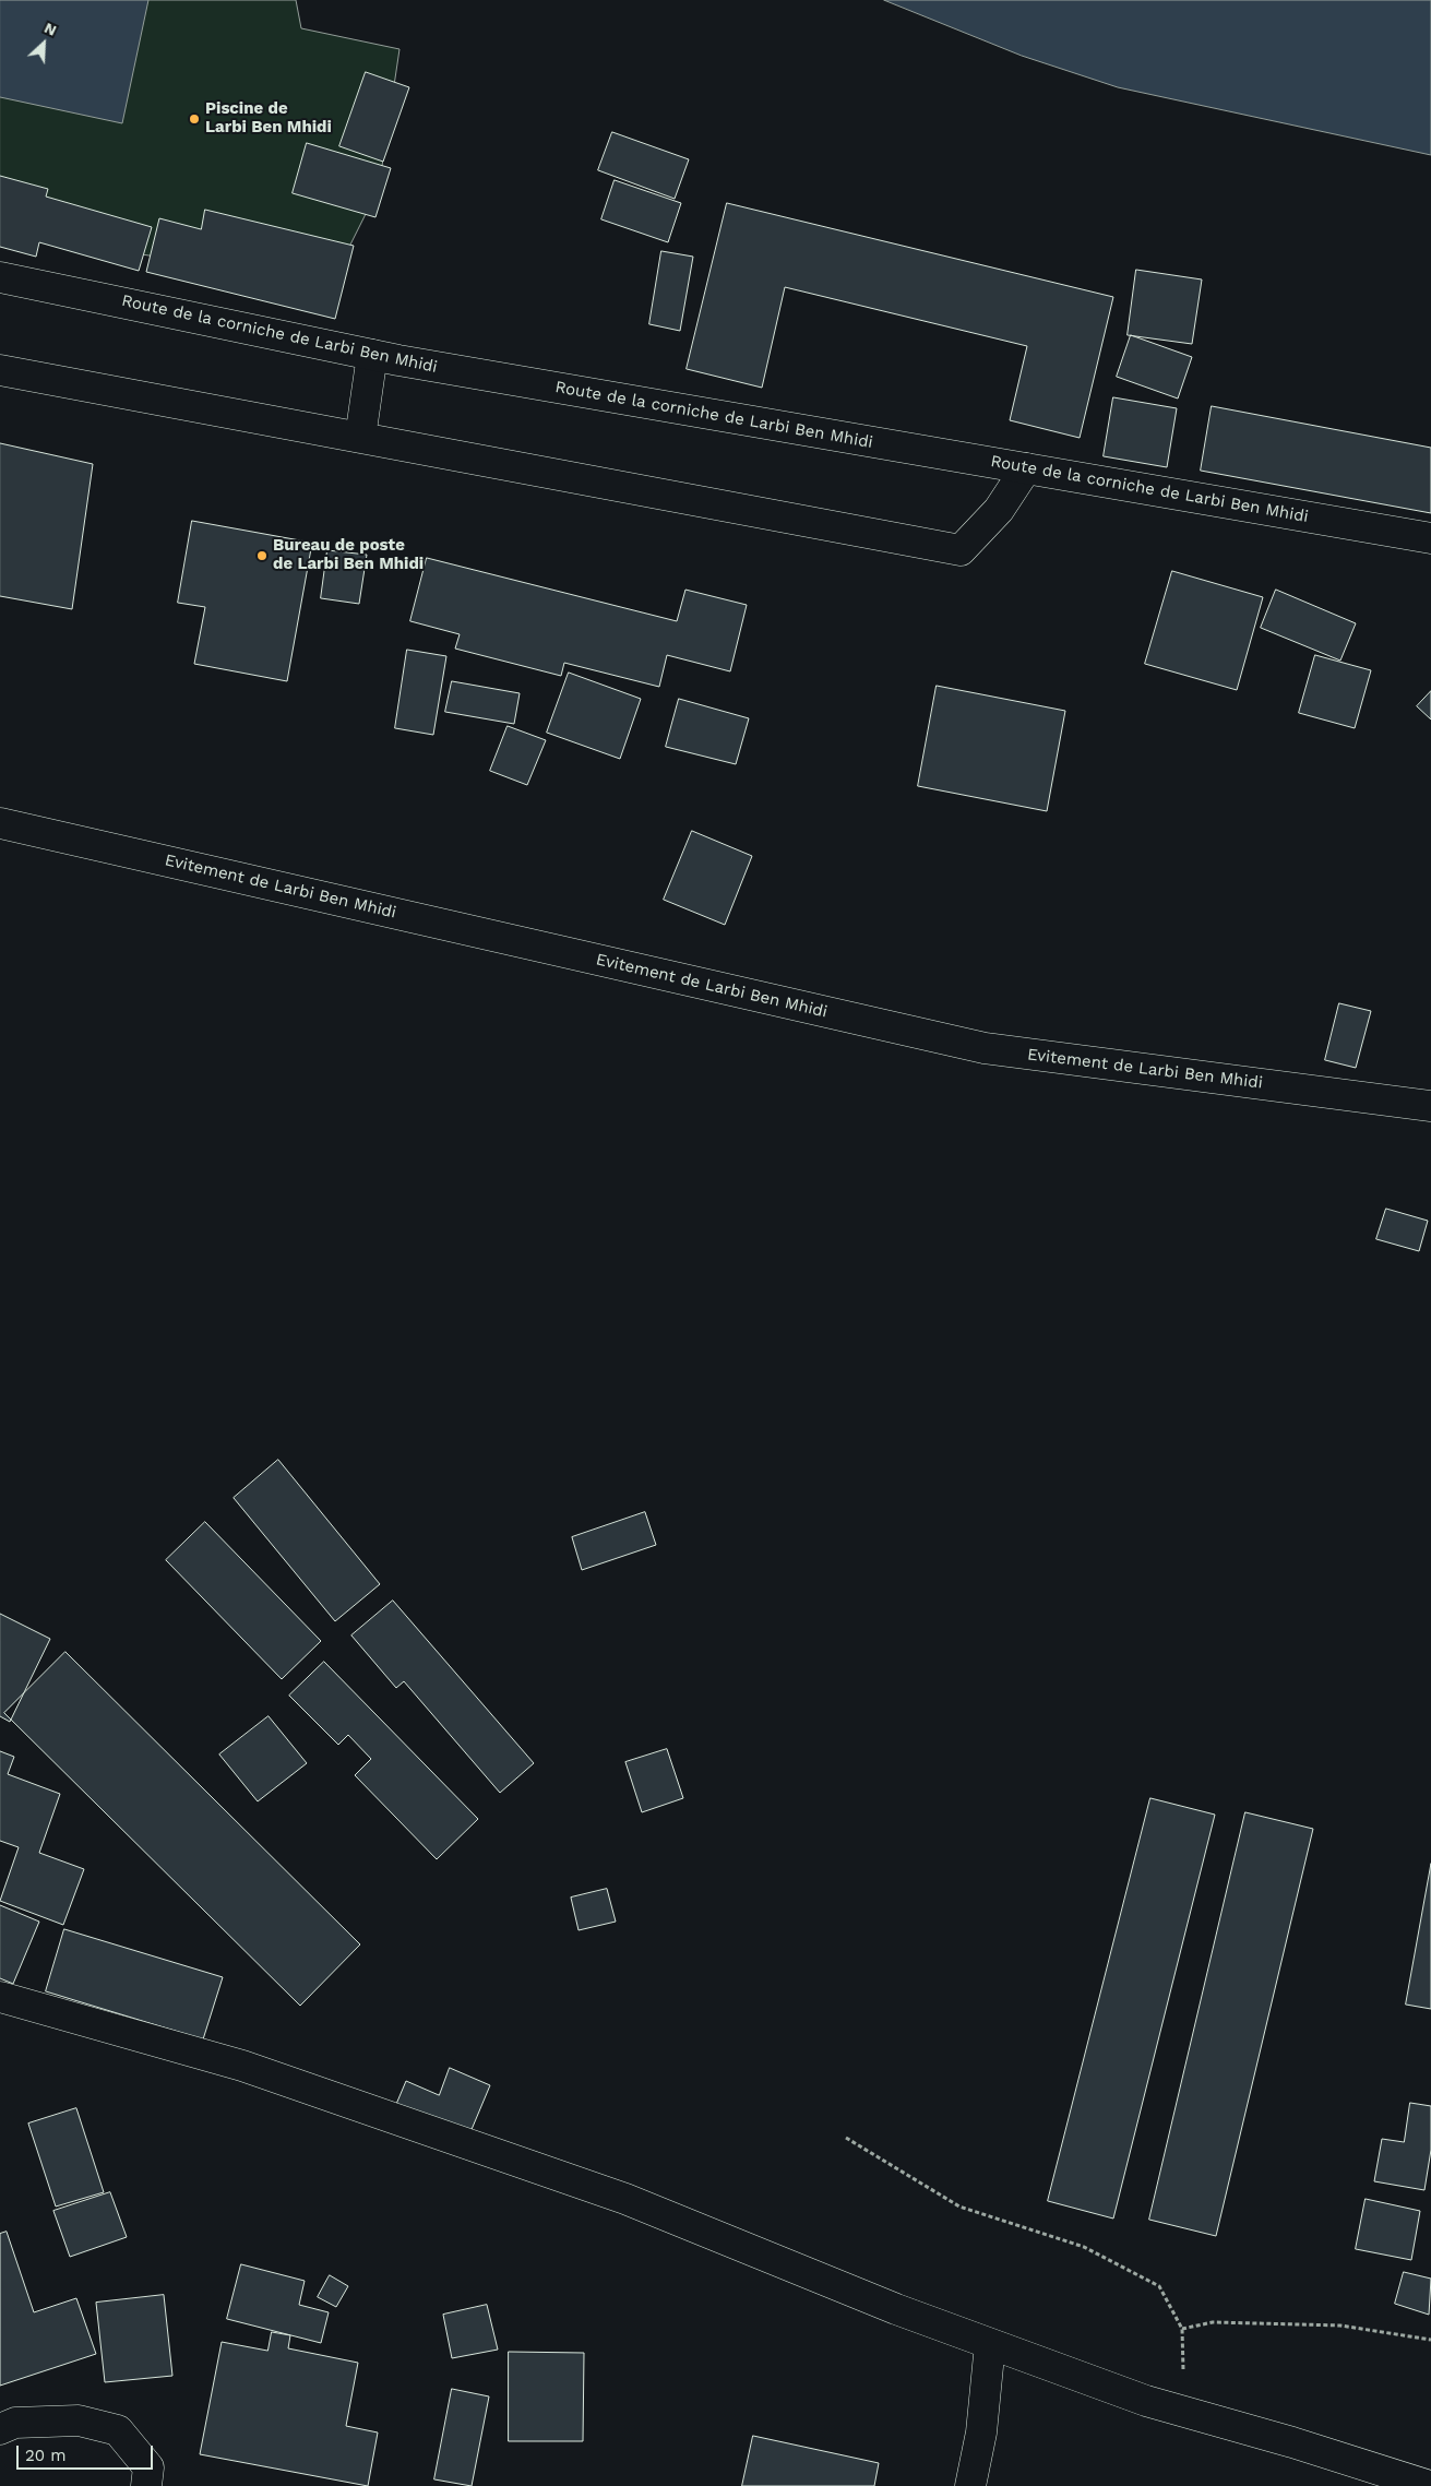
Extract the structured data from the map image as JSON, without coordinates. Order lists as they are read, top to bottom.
{
  "streets": {
    "street": ["Route de la corniche de Larbi Ben Mhidi", "Evitement de Larbi Ben Mhidi"]
  },
  "places": ["Piscine de Larbi Ben Mhidi", "Bureau de poste de Larbi Ben Mhidi"],
  "scale_bar": "20 m",
  "north": "top right"
}
